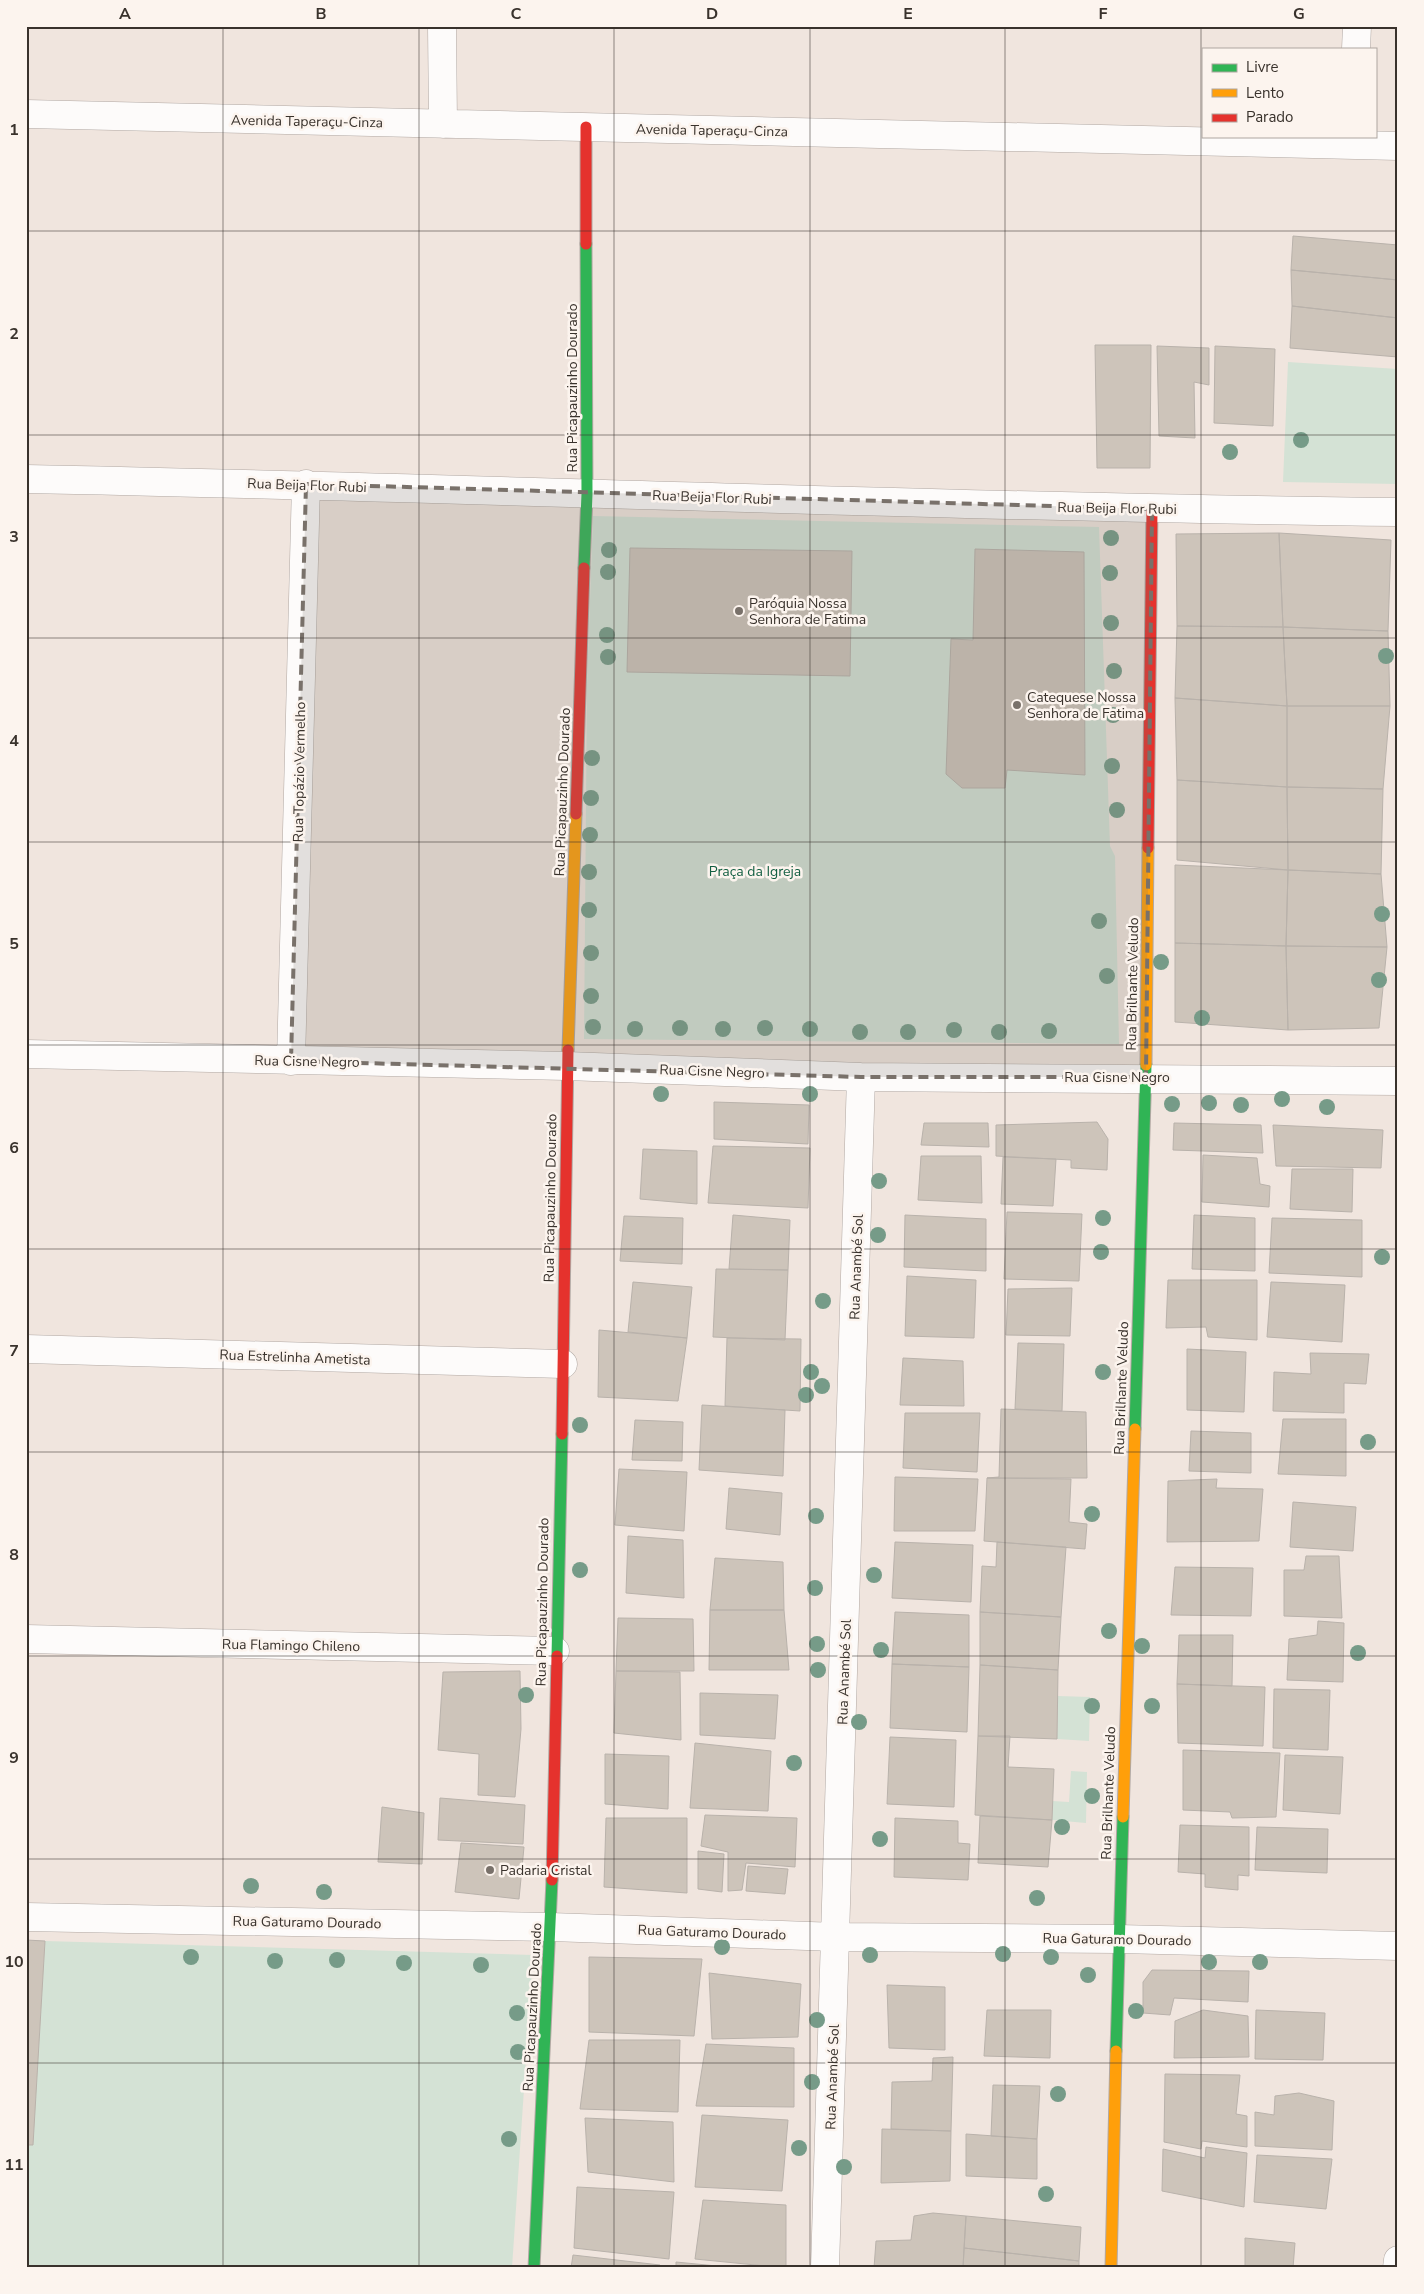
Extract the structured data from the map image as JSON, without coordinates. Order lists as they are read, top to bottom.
{
  "streets": {
    "street": [
      "Avenida Taperaçu-Cinza",
      "Rua Picapauzinho Dourado",
      "Rua Beija Flor Rubi",
      "Rua Topázio Vermelho",
      "Rua Brilhante Veludo",
      "Rua Cisne Negro",
      "Rua Anambé Sol",
      "Rua Estrelinha Ametista",
      "Rua Flamingo Chileno",
      "Rua Gaturamo Dourado"
    ]
  },
  "crossings": [
    ["Avenida Taperaçu-Cinza", "Rua Picapauzinho Dourado"],
    ["Rua Picapauzinho Dourado", "Rua Beija Flor Rubi"],
    ["Rua Picapauzinho Dourado", "Rua Cisne Negro"],
    ["Rua Picapauzinho Dourado", "Rua Estrelinha Ametista"],
    ["Rua Picapauzinho Dourado", "Rua Flamingo Chileno"],
    ["Rua Picapauzinho Dourado", "Rua Gaturamo Dourado"],
    ["Rua Beija Flor Rubi", "Rua Topázio Vermelho"],
    ["Rua Beija Flor Rubi", "Rua Brilhante Veludo"],
    ["Rua Topázio Vermelho", "Rua Cisne Negro"],
    ["Rua Brilhante Veludo", "Rua Cisne Negro"],
    ["Rua Brilhante Veludo", "Rua Gaturamo Dourado"],
    ["Rua Cisne Negro", "Rua Anambé Sol"],
    ["Rua Anambé Sol", "Rua Gaturamo Dourado"]
  ],
  "parks": ["Praça da Igreja"],
  "places": ["Paróquia Nossa Senhora de Fatima", "Catequese Nossa Senhora de Fatima", "Padaria Cristal"],
  "legend": ["Livre", "Lento", "Parado"],
  "grid": {
    "columns": [
      "A",
      "B",
      "C",
      "D",
      "E",
      "F",
      "G"
    ],
    "rows": [
      "1",
      "2",
      "3",
      "4",
      "5",
      "6",
      "7",
      "8",
      "9",
      "10",
      "11"
    ]
  }
}
